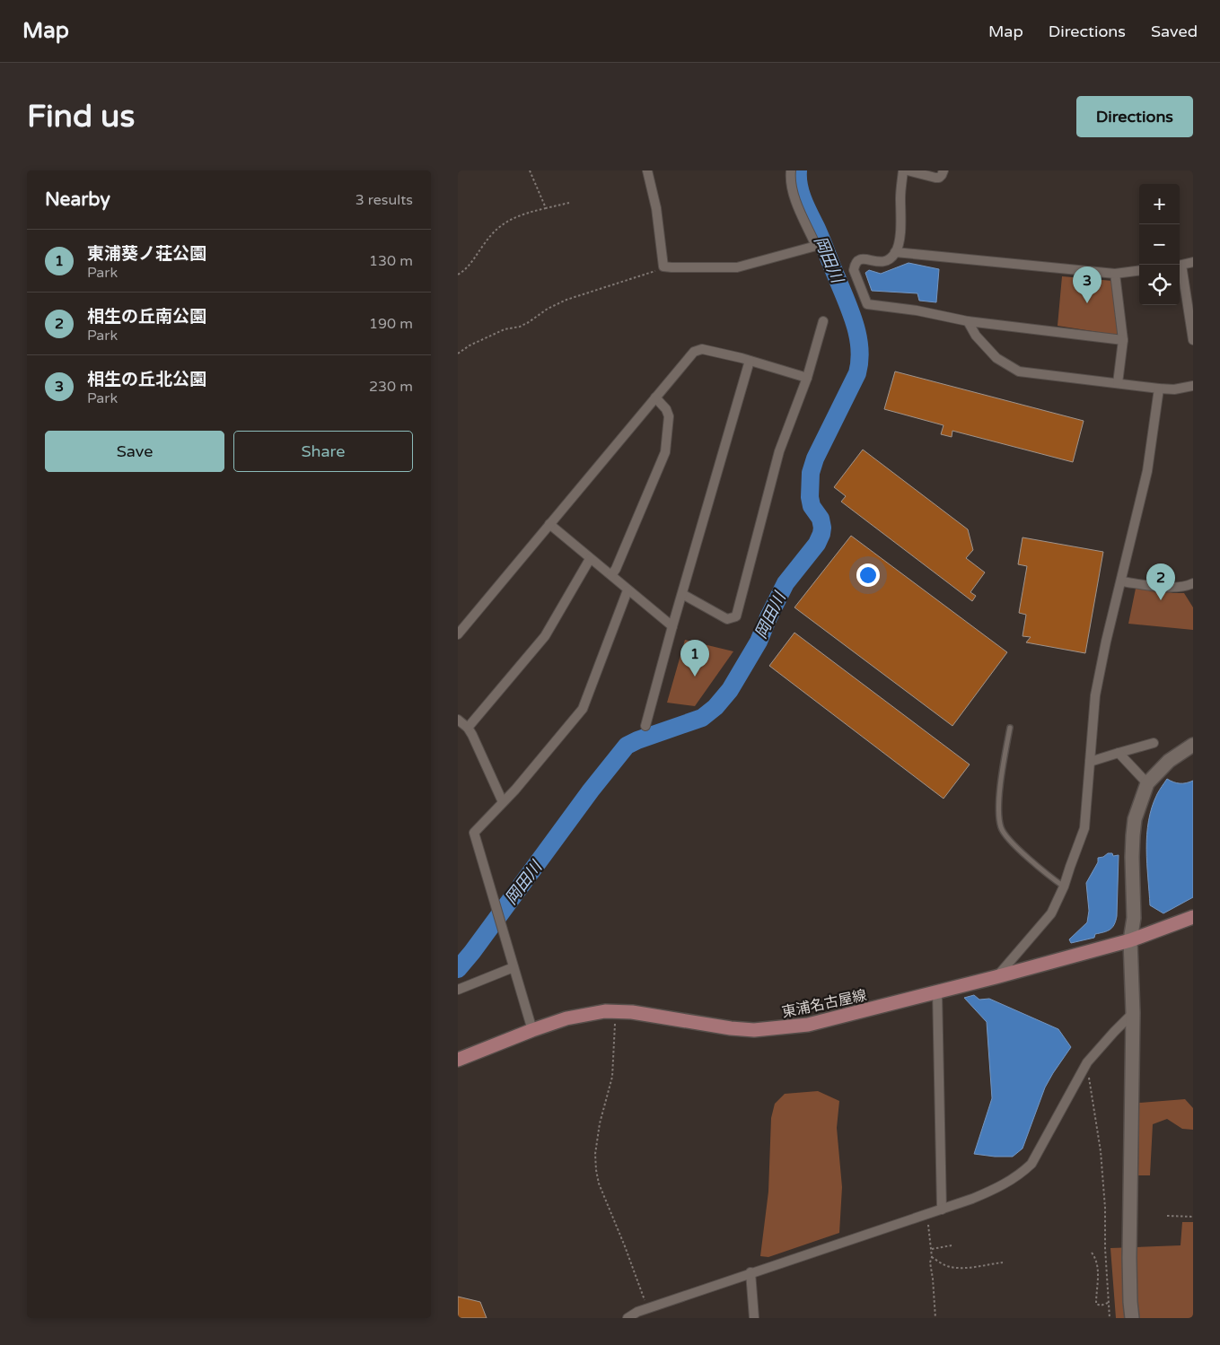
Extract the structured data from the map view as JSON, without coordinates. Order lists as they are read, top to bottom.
{
  "streets": {
    "main road": ["東浦名古屋線"]
  },
  "water": ["岡田川"],
  "page": {
    "header": "Map",
    "nav": ["Map", "Directions", "Saved"],
    "buttons": [
      "Directions",
      ["Save", "Share"]
    ],
    "title": "Find us",
    "heading": ["Nearby", "3 results"],
    "map_buttons": ["+", "−"],
    "list": [
      {
        "mark": "1",
        "name": "東浦葵ノ荘公園",
        "note": "Park",
        "value": "130 m"
      },
      {
        "mark": "2",
        "name": "相生の丘南公園",
        "note": "Park",
        "value": "190 m"
      },
      {
        "mark": "3",
        "name": "相生の丘北公園",
        "note": "Park",
        "value": "230 m"
      }
    ],
    "pins": ["3", "2", "1"]
  }
}
